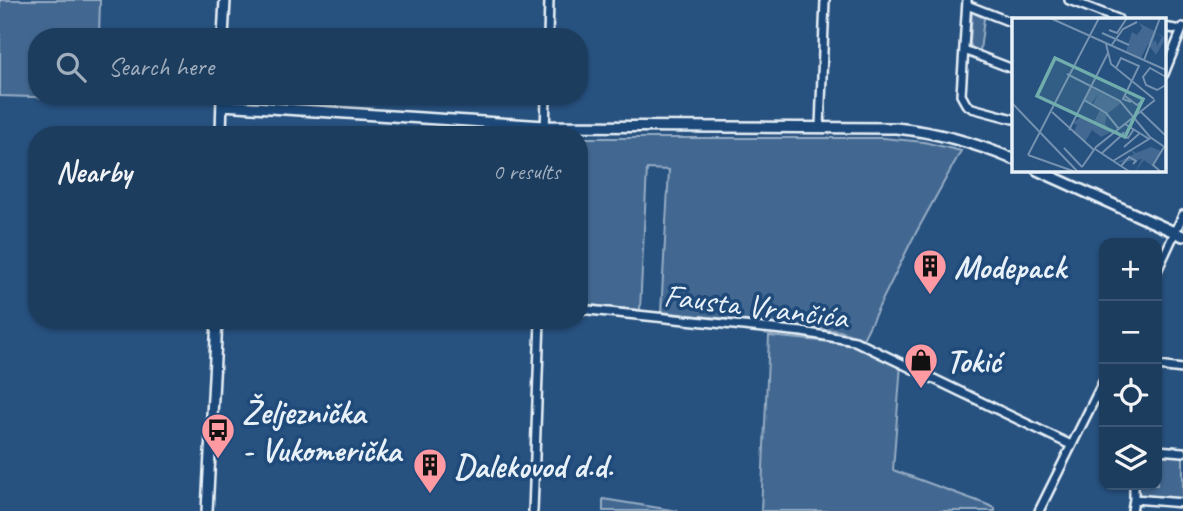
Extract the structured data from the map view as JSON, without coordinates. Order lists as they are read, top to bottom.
{
  "streets": {
    "street": ["Fausta Vrančića"]
  },
  "places": {
    "building": ["Modepack", "Dalekovod d.d."],
    "shop": ["Tokić"],
    "bus stop": ["Željeznička - Vukomerička"]
  },
  "page": {
    "search": "Search here",
    "heading": ["Nearby", "0 results"],
    "map_buttons": ["+", "−"]
  }
}
